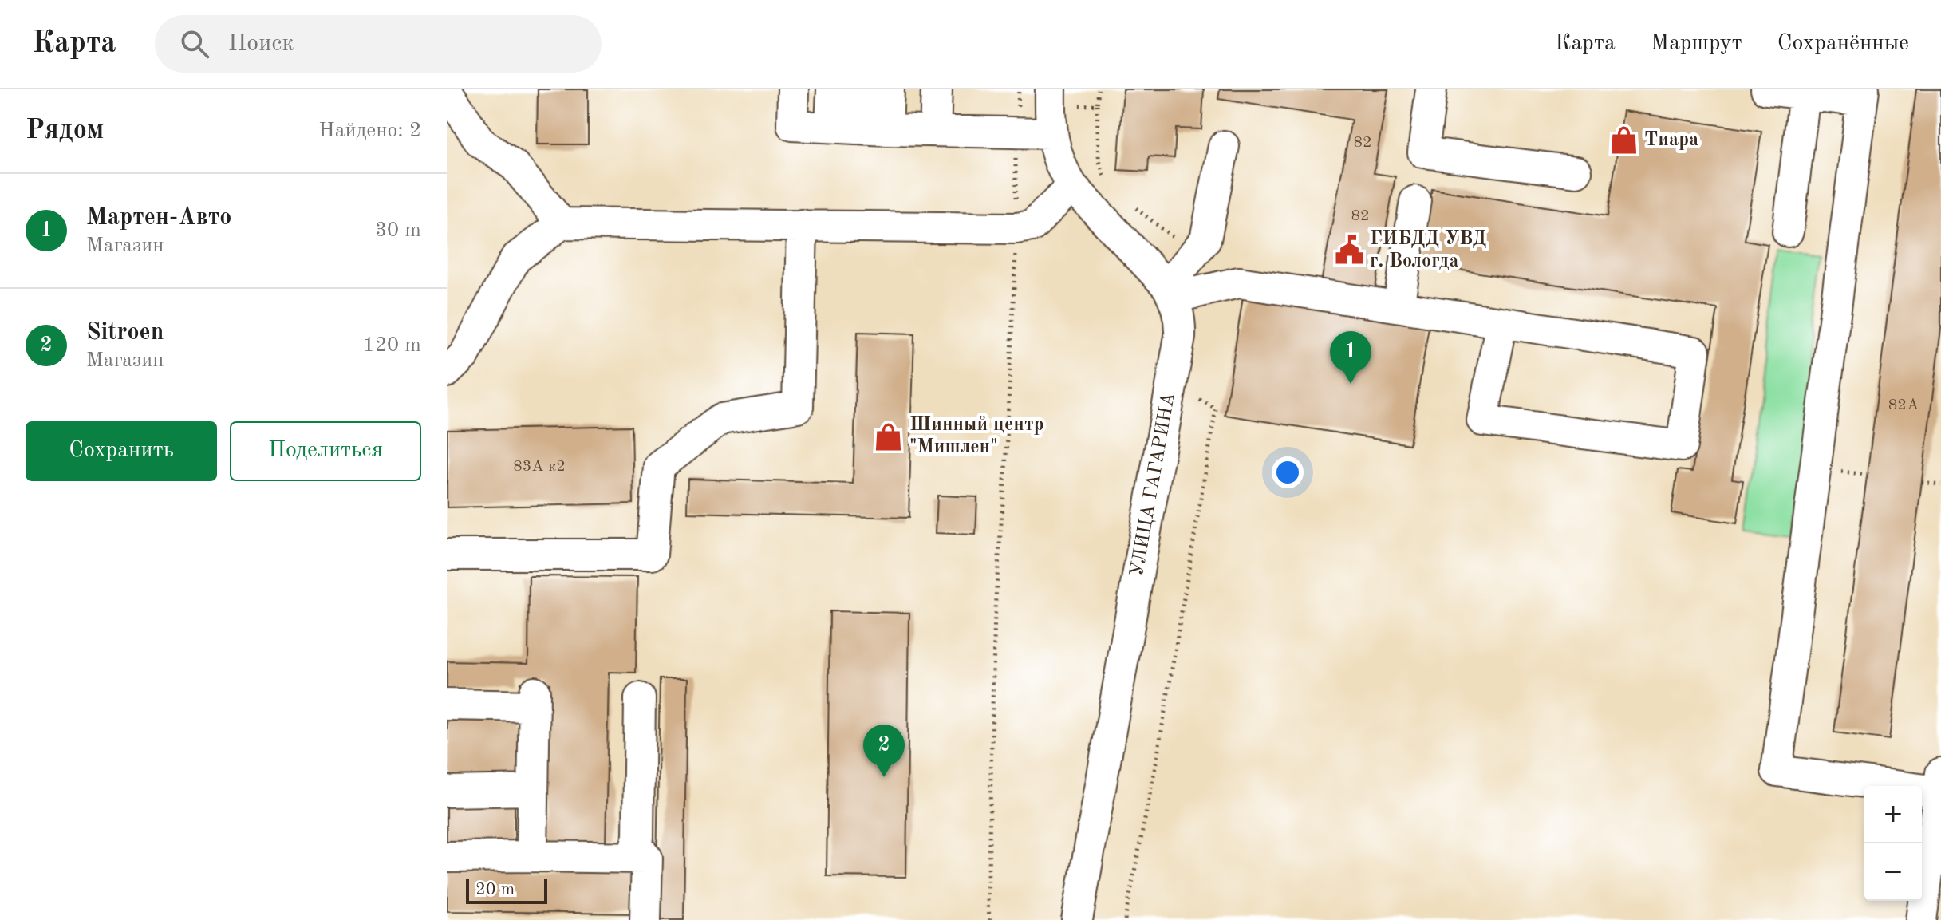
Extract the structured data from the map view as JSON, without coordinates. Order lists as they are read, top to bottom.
{
  "streets": {
    "street": ["УЛИЦА ГАГАРИНА"]
  },
  "places": {
    "shop": ["Тиара", "Шинный центр \"Мишлен\""],
    "public building": ["ГИБДД УВД г. Вологда"]
  },
  "house_numbers": [
    "82",
    "82",
    "82А",
    "83А к2"
  ],
  "scale_bar": "20 m",
  "page": {
    "header": "Карта",
    "search": "Поиск",
    "nav": ["Карта", "Маршрут", "Сохранённые"],
    "heading": ["Рядом", "Найдено: 2"],
    "list": [
      {
        "mark": "1",
        "name": "Мартен-Авто",
        "note": "Магазин",
        "value": "30 m"
      },
      {
        "mark": "2",
        "name": "Sitroen",
        "note": "Магазин",
        "value": "120 m"
      }
    ],
    "pins": ["1", "2"],
    "buttons": ["Сохранить", "Поделиться"],
    "map_buttons": ["+", "−"],
    "scale": "20 m"
  }
}
